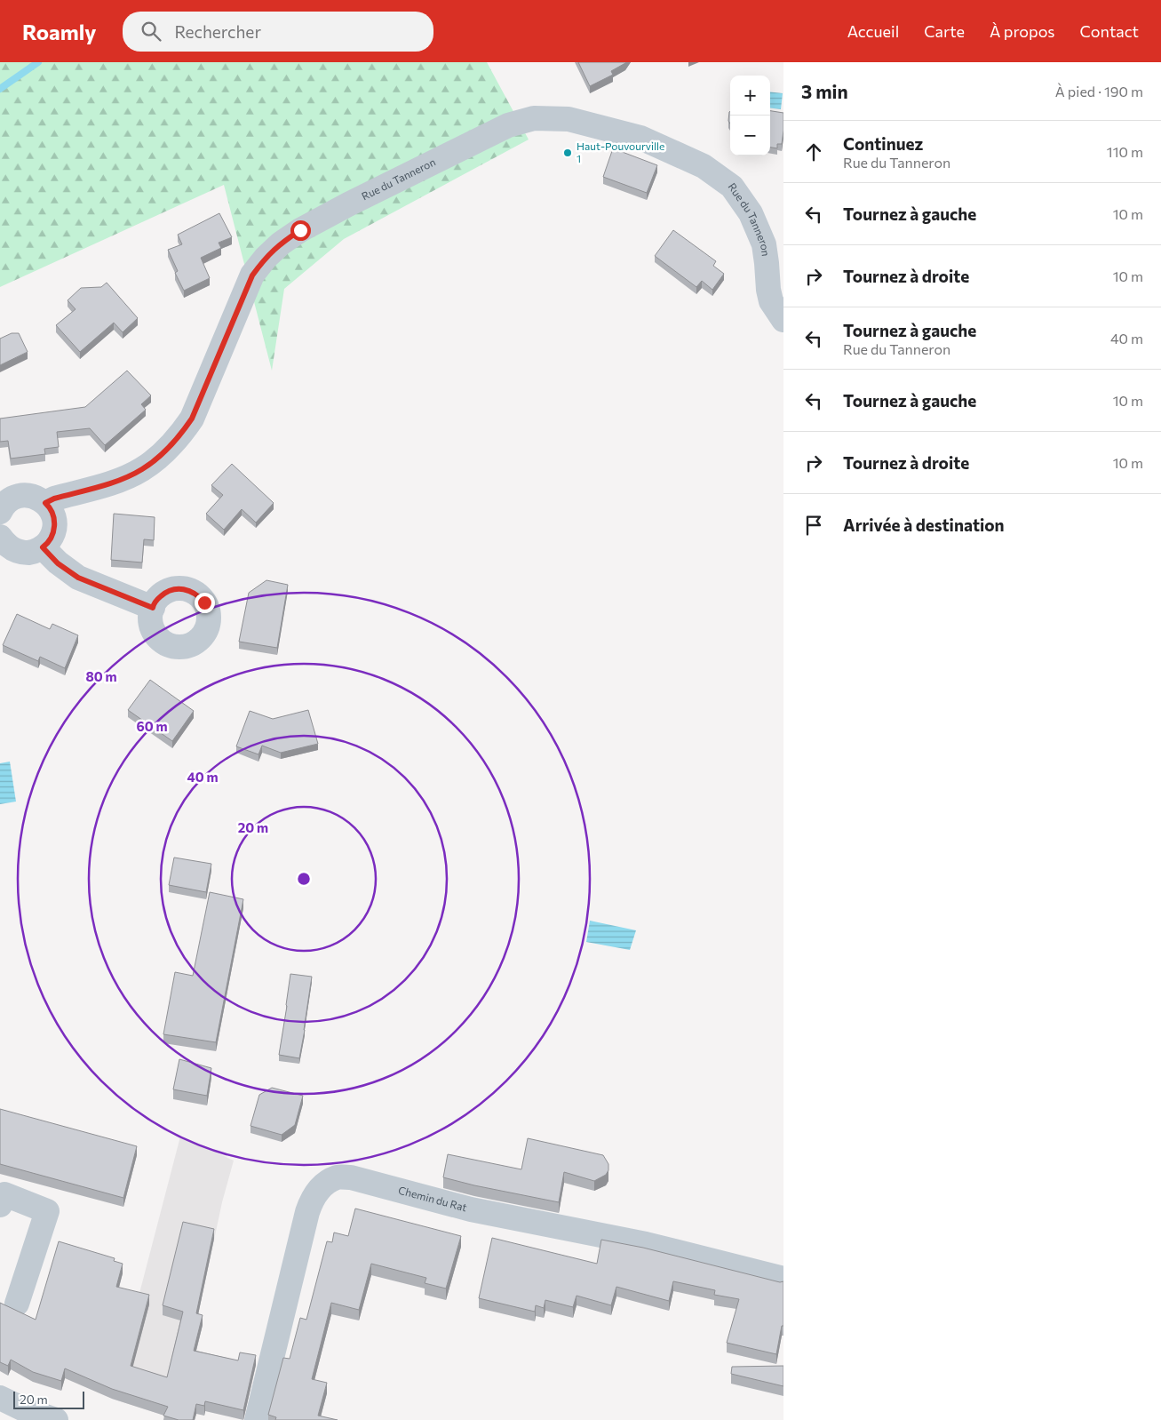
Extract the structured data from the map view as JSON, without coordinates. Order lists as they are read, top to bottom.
{
  "streets": {
    "street": ["Rue du Tanneron", "Chemin du Rat"]
  },
  "places": ["Haut-Pouvourville 1"],
  "scale_bar": "20 m",
  "page": {
    "header": "Roamly",
    "search": "Rechercher",
    "nav": [
      "Accueil",
      "Carte",
      "À propos",
      "Contact"
    ],
    "heading": ["3 min", "À pied · 190 m"],
    "map_buttons": ["+", "−"],
    "list": [
      ["Continuez", "Rue du Tanneron", "110 m"],
      ["Tournez à gauche", "10 m"],
      ["Tournez à droite", "10 m"],
      ["Tournez à gauche", "Rue du Tanneron", "40 m"],
      ["Tournez à gauche", "10 m"],
      ["Tournez à droite", "10 m"],
      "Arrivée à destination"
    ],
    "scale": "20 m"
  },
  "rings": [
    "80 m",
    "60 m",
    "40 m",
    "20 m"
  ]
}
